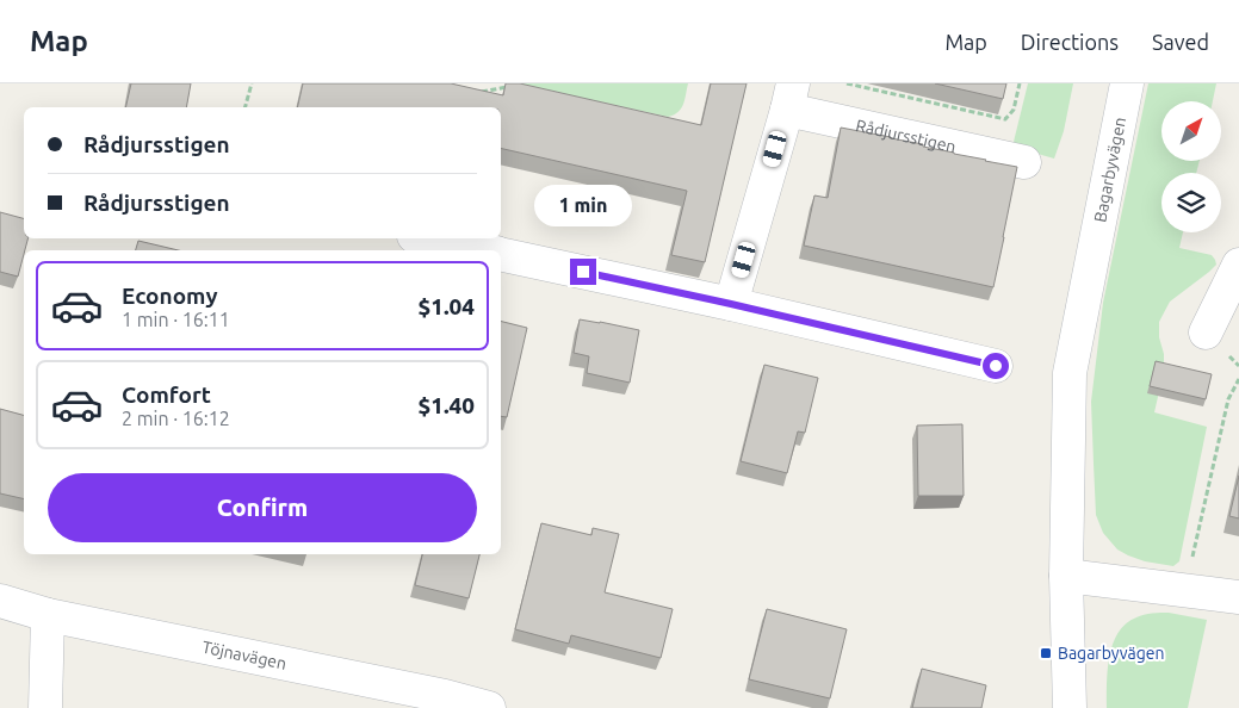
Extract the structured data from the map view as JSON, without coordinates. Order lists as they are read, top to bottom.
{
  "streets": {
    "street": ["Rådjursstigen", "Bagarbyvägen", "Töjnavägen"]
  },
  "places": {
    "transit": ["Bagarbyvägen"]
  },
  "north": "top right",
  "page": {
    "header": "Map",
    "nav": ["Map", "Directions", "Saved"],
    "banner": ["Rådjursstigen", "Rådjursstigen"],
    "bubble": "1 min",
    "list": [
      {
        "name": "Economy",
        "note": "1 min · 16:11",
        "value": "$1.04"
      },
      {
        "name": "Comfort",
        "note": "2 min · 16:12",
        "value": "$1.40"
      }
    ],
    "buttons": "Confirm"
  }
}
